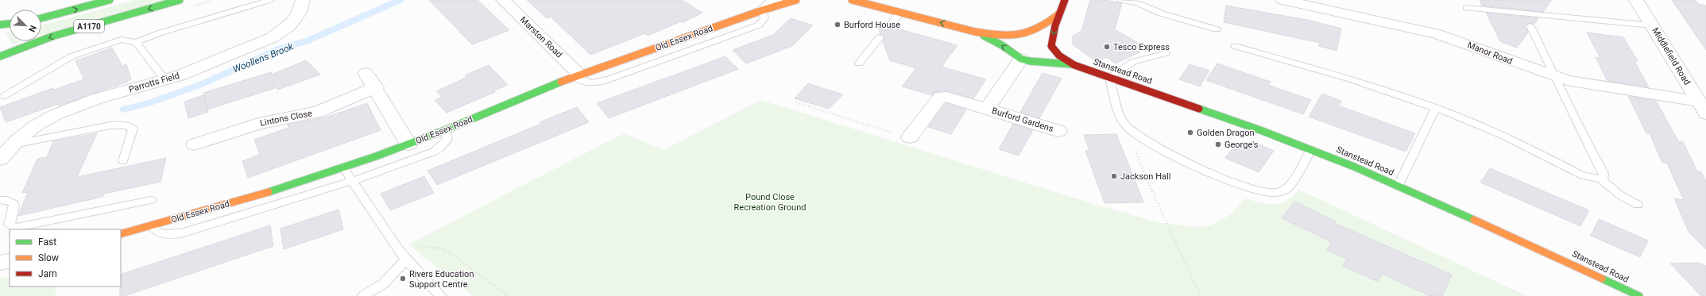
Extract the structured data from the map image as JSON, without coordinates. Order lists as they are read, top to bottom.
{
  "streets": {
    "street": [
      "A1170",
      "Marston Road",
      "Old Essex Road",
      "Manor Road",
      "Middlefield Road",
      "Stanstead Road",
      "Parrotts Field",
      "Lintons Close",
      "Burford Gardens"
    ]
  },
  "crossings": [
    ["Marston Road", "Old Essex Road"],
    ["Manor Road", "Middlefield Road"]
  ],
  "water": ["Woollens Brook"],
  "parks": ["Pound Close Recreation Ground"],
  "places": [
    "Burford House",
    "Tesco Express",
    "Golden Dragon",
    "George's",
    "Jackson Hall",
    "Rivers Education Support Centre"
  ],
  "legend": ["Fast", "Slow", "Jam"],
  "north": "bottom right"
}
